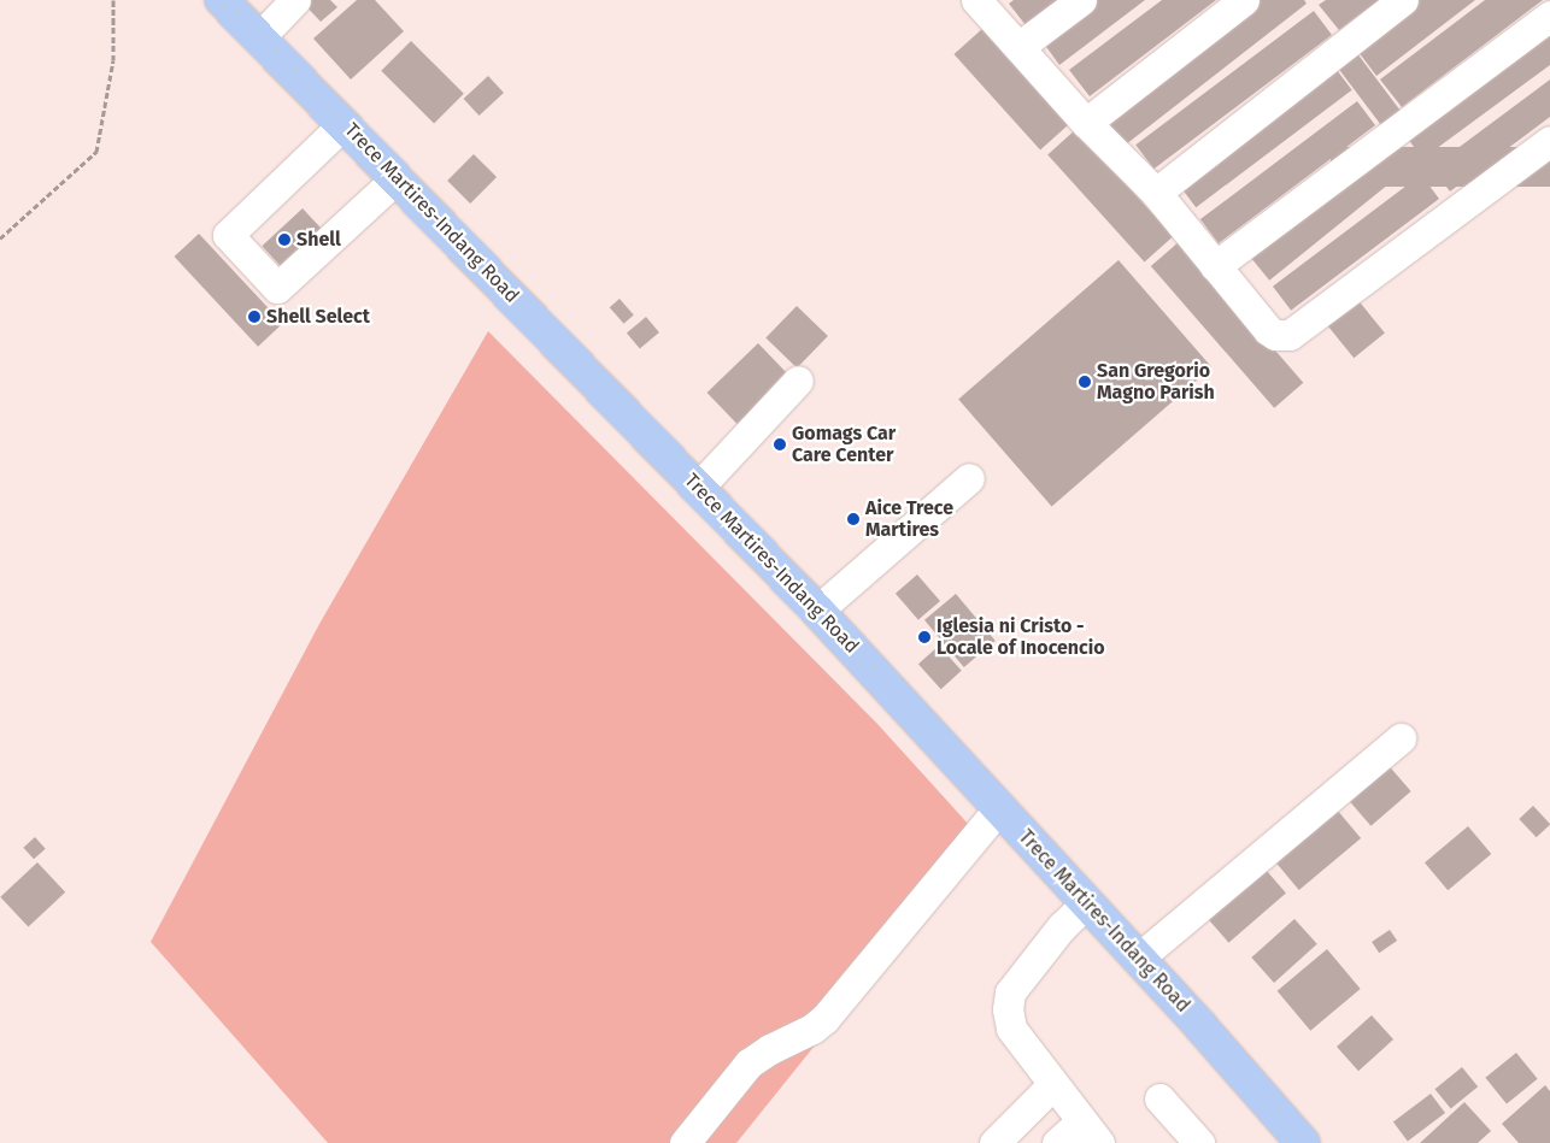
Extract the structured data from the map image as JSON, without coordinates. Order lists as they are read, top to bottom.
{
  "streets": {
    "main road": ["Trece Martires-Indang Road"]
  },
  "places": [
    "Shell",
    "Shell Select",
    "San Gregorio Magno Parish",
    "Gomags Car Care Center",
    "Aice Trece Martires",
    "Iglesia ni Cristo - Locale of Inocencio"
  ]
}
